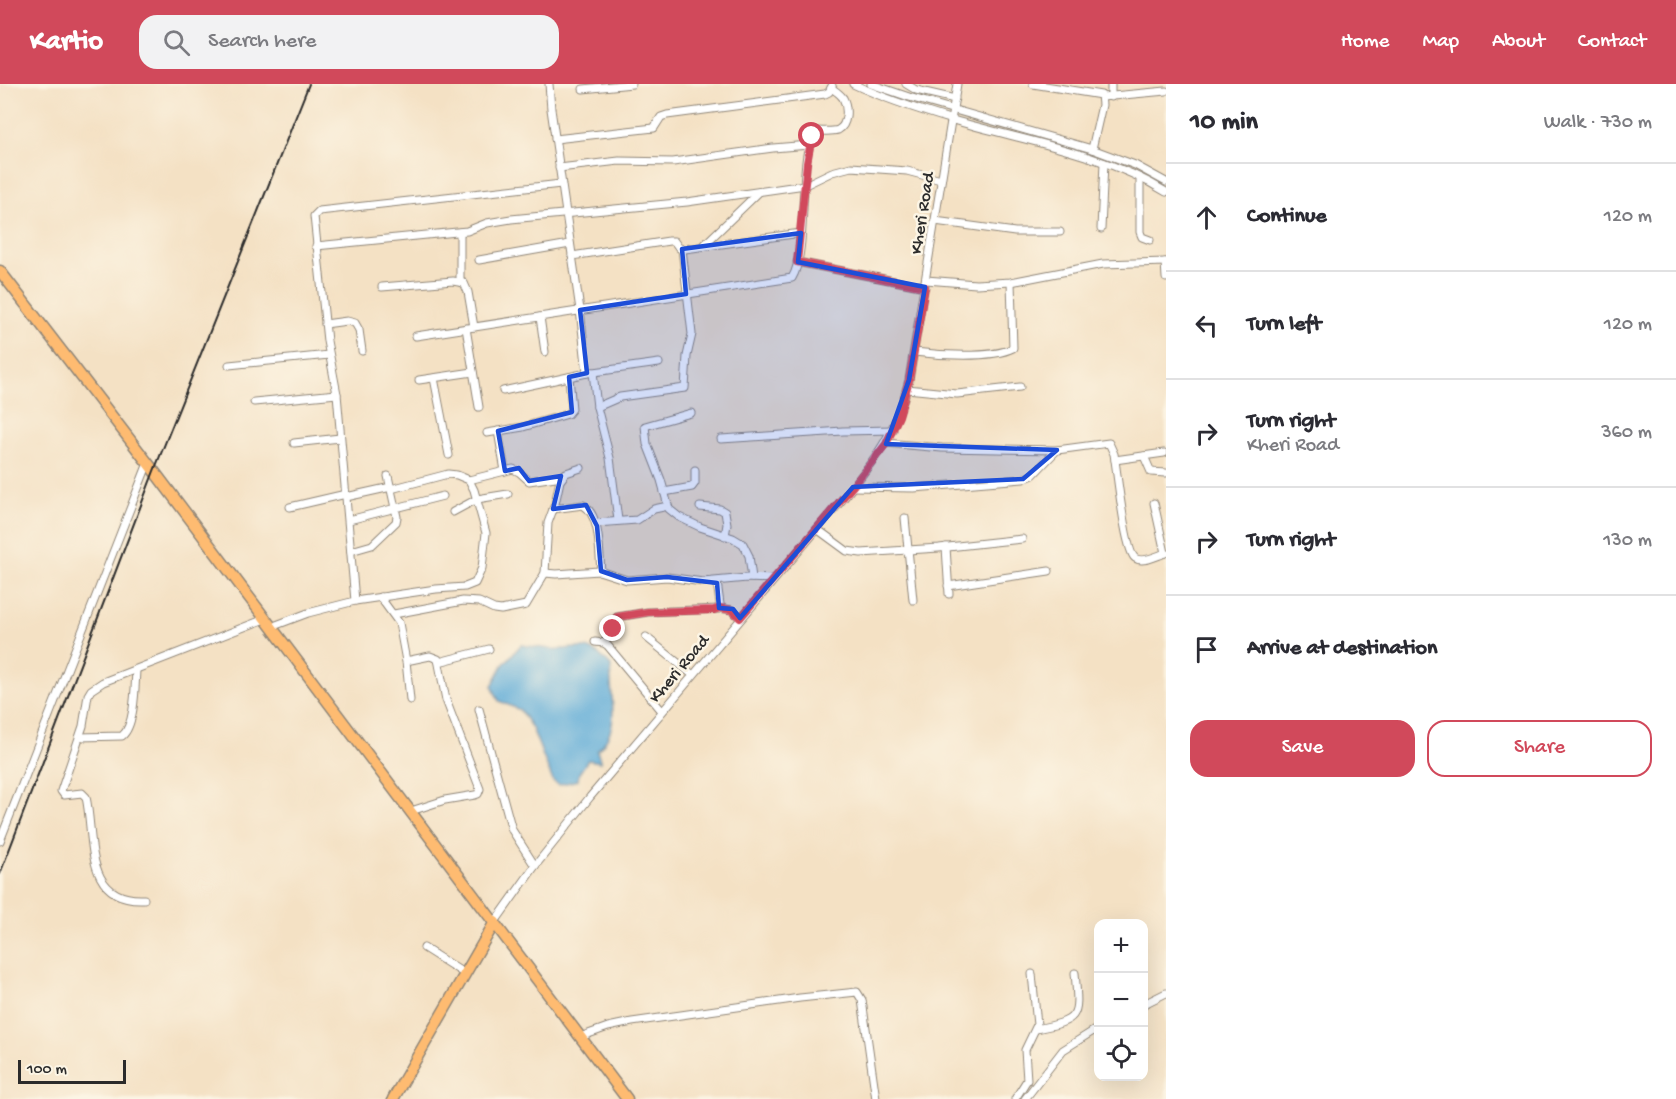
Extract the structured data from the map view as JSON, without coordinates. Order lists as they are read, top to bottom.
{
  "streets": {
    "street": ["Kheri Road"]
  },
  "scale_bar": "100 m",
  "page": {
    "header": "Kartio",
    "search": "Search here",
    "nav": [
      "Home",
      "Map",
      "About",
      "Contact"
    ],
    "heading": ["10 min", "Walk · 730 m"],
    "list": [
      ["Continue", "120 m"],
      ["Turn left", "120 m"],
      ["Turn right", "Kheri Road", "360 m"],
      ["Turn right", "130 m"],
      "Arrive at destination"
    ],
    "buttons": ["Save", "Share"],
    "map_buttons": ["+", "−"],
    "scale": "100 m"
  }
}
